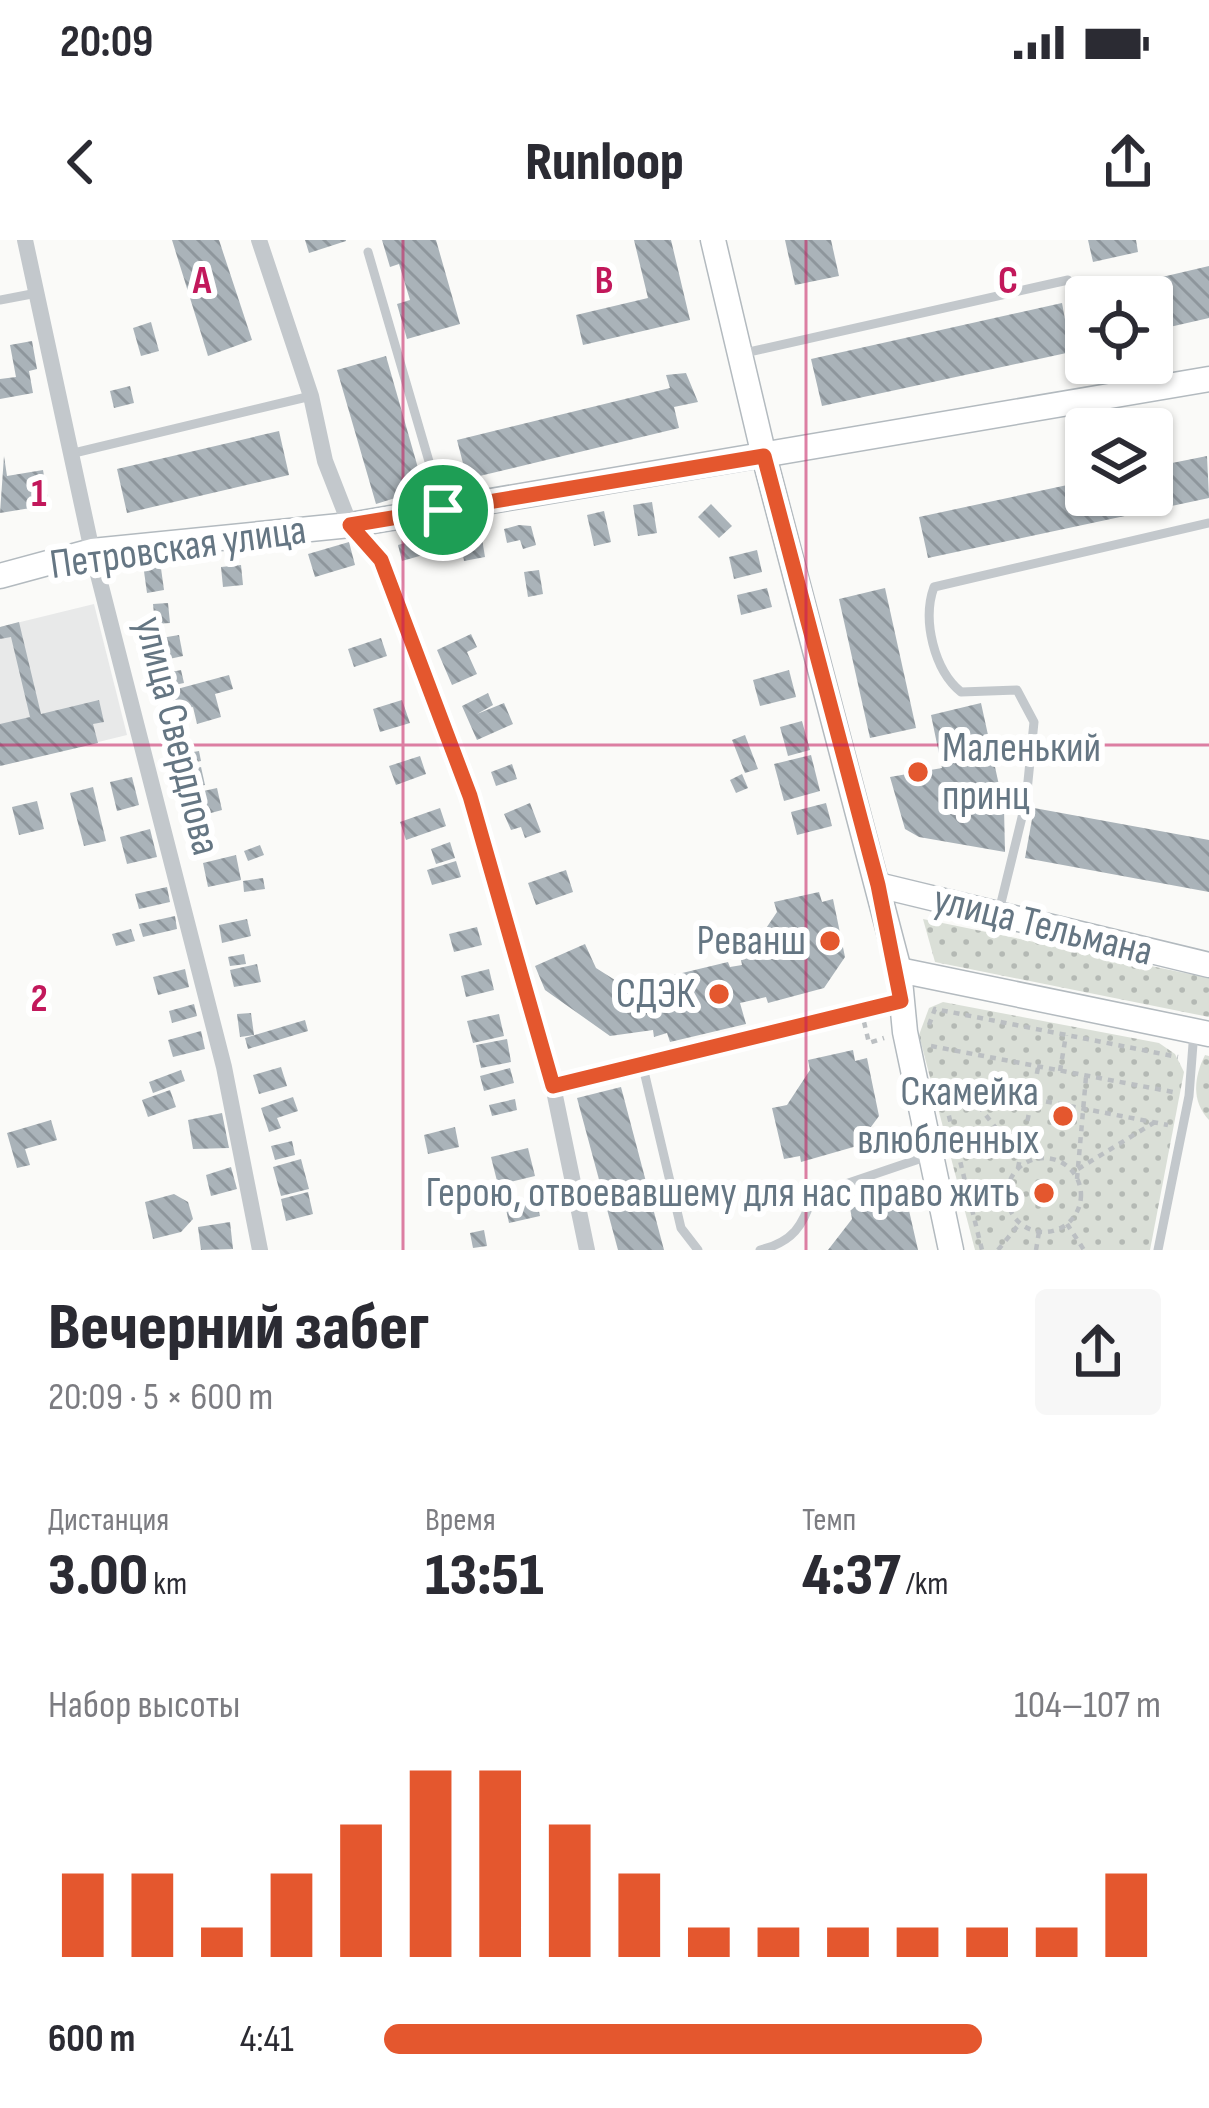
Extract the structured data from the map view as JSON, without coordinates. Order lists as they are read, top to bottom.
{
  "streets": {
    "main road": ["Петровская улица", "улица Тельмана"],
    "street": ["улица Свердлова"]
  },
  "crossings": [
    ["Петровская улица", "улица Свердлова"]
  ],
  "places": [
    "Маленький принц",
    "Реванш",
    "СДЭК",
    "Скамейка влюбленных",
    "Герою, отвоевавшему для нас право жить"
  ],
  "page": {
    "status": "20:09",
    "header": "Runloop",
    "heading": ["Вечерний забег", "20:09 · 5 × 600 m"],
    "stats": [
      ["Дистанция", "3.00 km"],
      ["Время", "13:51"],
      ["Темп", "4:37 /km"]
    ],
    "chart": ["Набор высоты", "104–107 m"],
    "list": [
      {
        "name": "600 m",
        "note": "4:41"
      }
    ]
  },
  "grid": {
    "columns": ["A", "B", "C"],
    "rows": ["1", "2"]
  }
}
